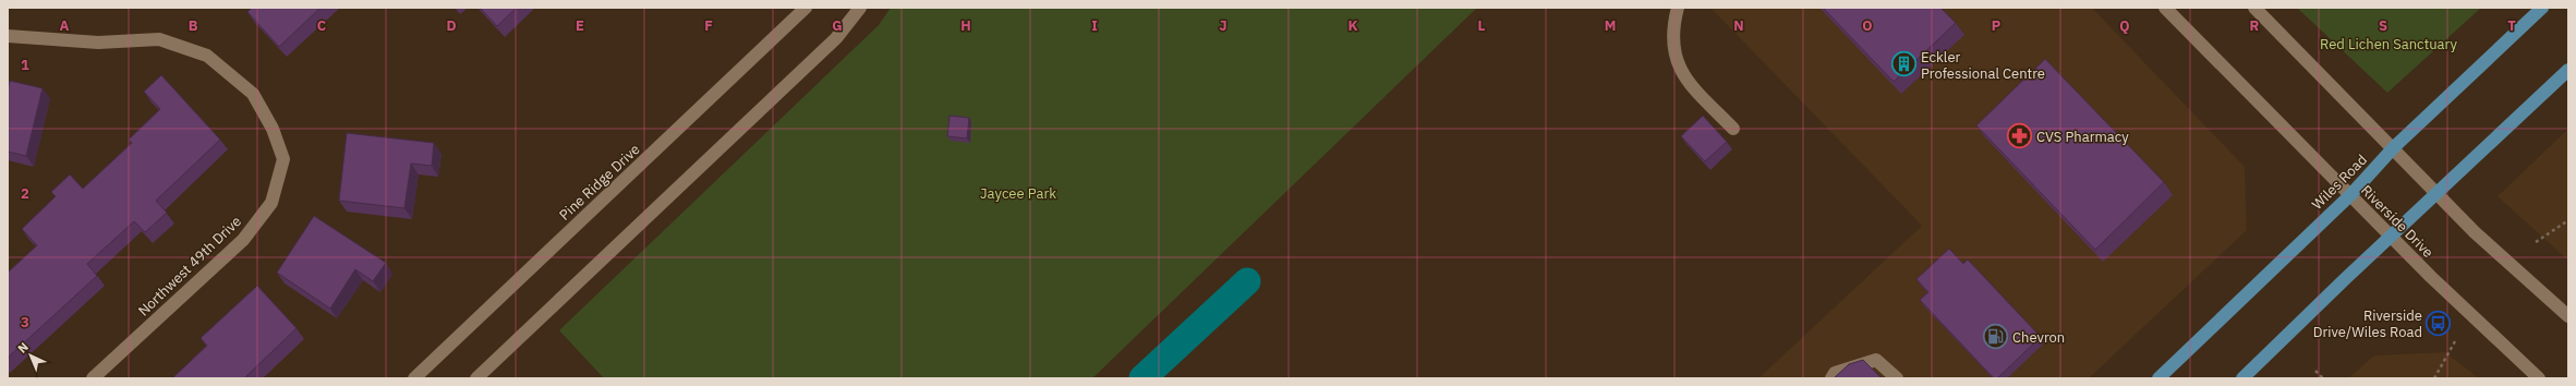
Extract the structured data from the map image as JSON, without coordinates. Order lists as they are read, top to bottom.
{
  "streets": {
    "main road": ["Wiles Road"],
    "street": ["Pine Ridge Drive", "Riverside Drive", "Northwest 49th Drive"]
  },
  "crossings": [
    ["Wiles Road", "Riverside Drive"]
  ],
  "parks": ["Red Lichen Sanctuary", "Jaycee Park"],
  "places": {
    "building": ["Eckler Professional Centre"],
    "pharmacy": ["CVS Pharmacy"],
    "bus stop": ["Riverside Drive/Wiles Road"],
    "fuel station": ["Chevron"]
  },
  "north": "top left",
  "grid": {
    "columns": [
      "A",
      "B",
      "C",
      "D",
      "E",
      "F",
      "G",
      "H",
      "I",
      "J",
      "K",
      "L",
      "M",
      "N",
      "O",
      "P",
      "Q",
      "R",
      "S",
      "T"
    ],
    "rows": ["1", "2", "3"]
  }
}
